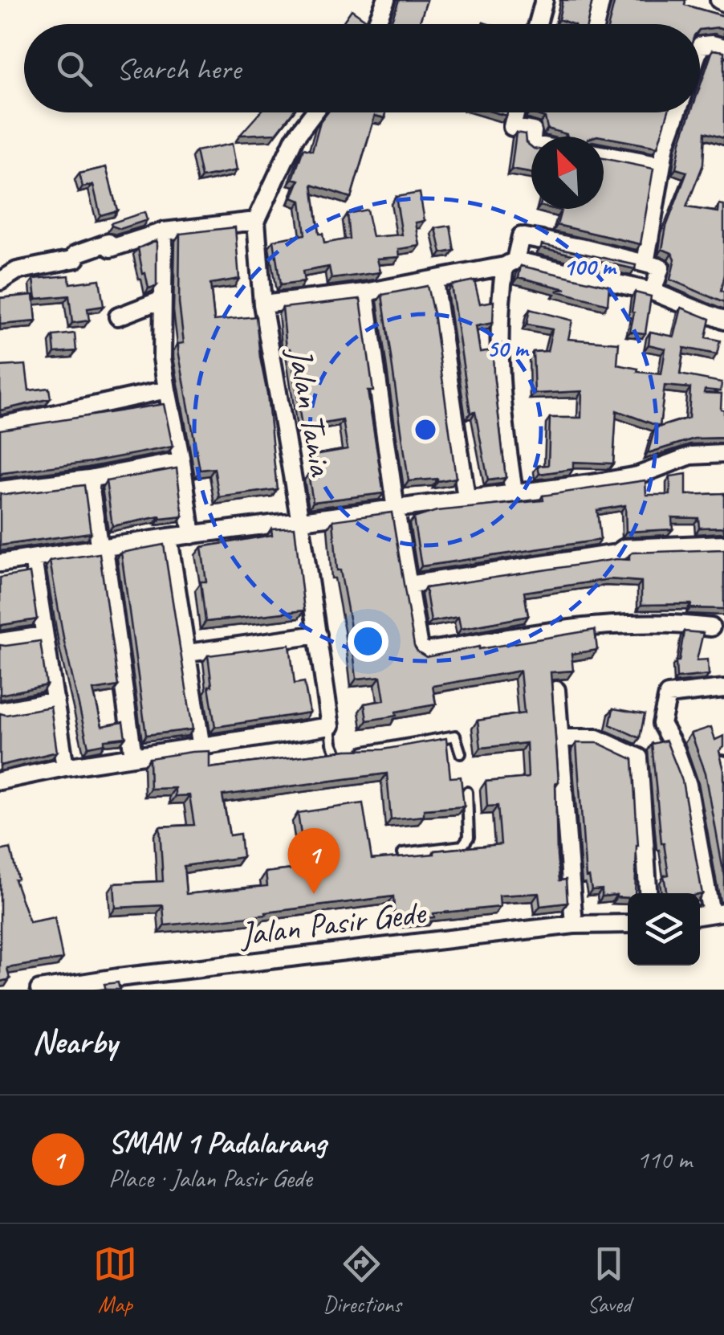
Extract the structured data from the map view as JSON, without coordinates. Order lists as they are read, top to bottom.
{
  "streets": {
    "street": ["Jalan Tania", "Jalan Pasir Gede"]
  },
  "north": "top left",
  "page": {
    "search": "Search here",
    "pins": "1",
    "heading": "Nearby",
    "list": [
      {
        "mark": "1",
        "name": "SMAN 1 Padalarang",
        "note": "Place · Jalan Pasir Gede",
        "value": "110 m"
      }
    ],
    "nav": ["Map", "Directions", "Saved"]
  },
  "rings": ["100 m", "50 m"]
}
